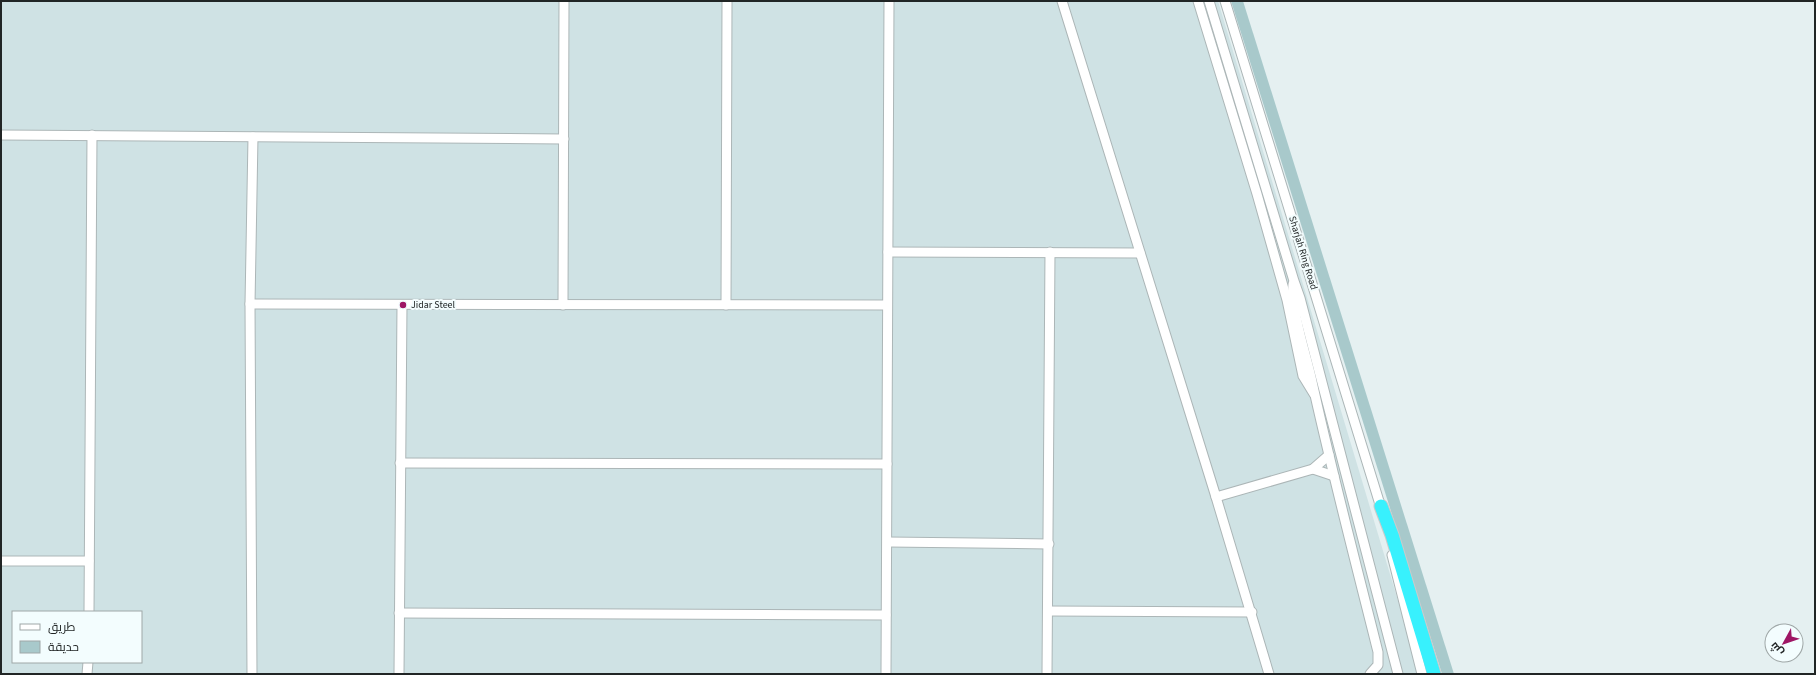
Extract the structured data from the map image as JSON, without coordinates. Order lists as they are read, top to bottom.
{
  "streets": {
    "street": ["Sharjah Ring Road"]
  },
  "places": ["Jidar Steel"],
  "legend": ["طريق", "حديقة"],
  "north": "bottom left"
}
